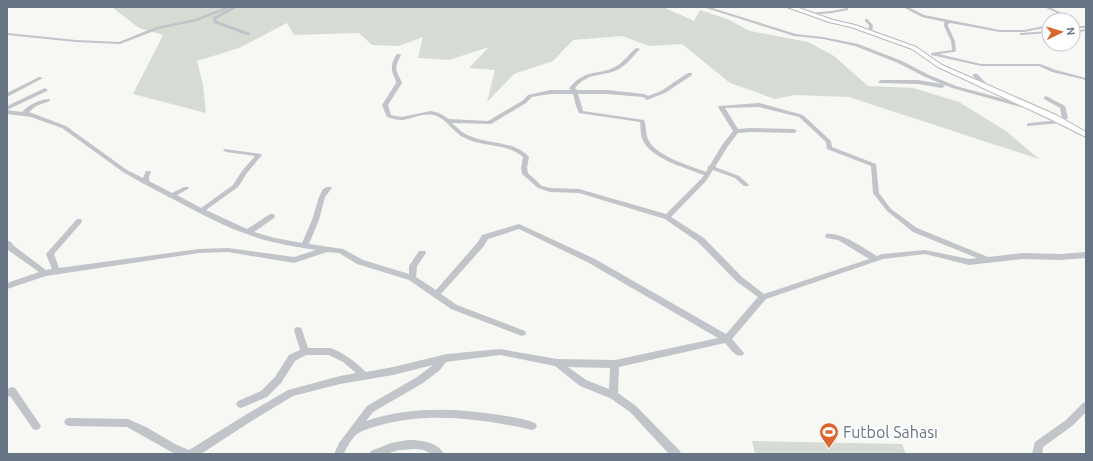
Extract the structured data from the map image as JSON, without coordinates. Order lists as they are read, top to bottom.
{
  "places": {
    "sports": ["Futbol Sahası"]
  },
  "north": "right"
}
